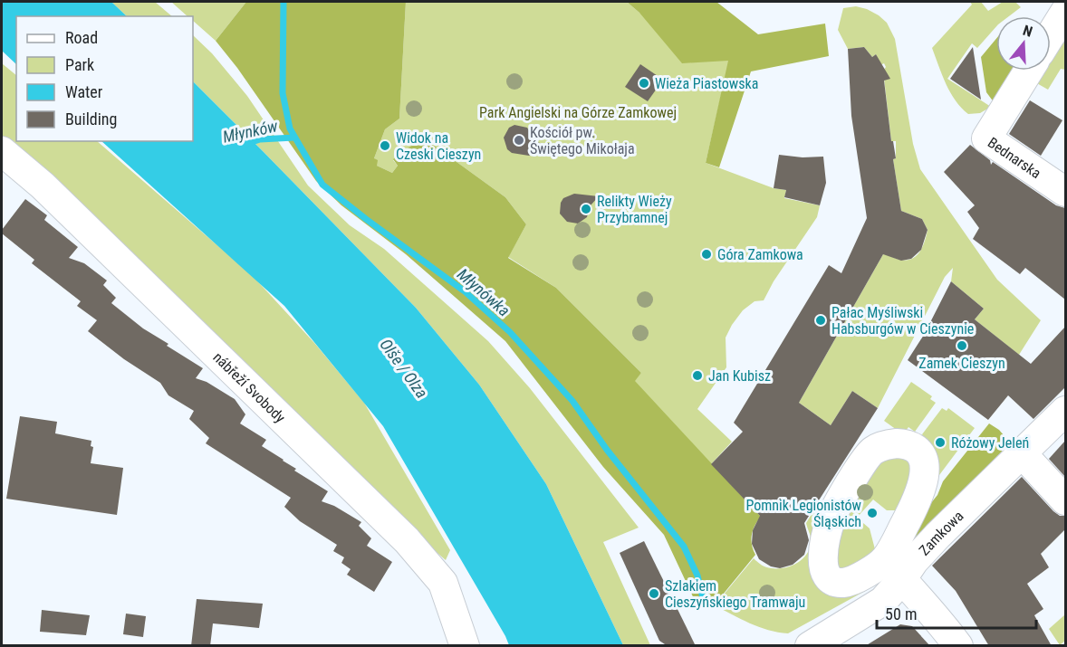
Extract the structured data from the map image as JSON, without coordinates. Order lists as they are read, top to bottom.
{
  "streets": {
    "street": ["Bednarska", "nábřeží Svobody", "Zamkowa"]
  },
  "water": ["Młynków", "Młynówka", "Olše / Olza"],
  "parks": ["Park Angielski na Górze Zamkowej"],
  "places": [
    "Wieża Piastowska",
    "Kościół pw. Świętego Mikołaja",
    "Widok na Czeski Cieszyn",
    "Relikty Wieży Przybramnej",
    "Góra Zamkowa",
    "Pałac Myśliwski Habsburgów w Cieszynie",
    "Zamek Cieszyn",
    "Jan Kubisz",
    "Różowy Jeleń",
    "Pomnik Legionistów Śląskich",
    "Szlakiem Cieszyńskiego Tramwaju"
  ],
  "legend": [
    "Road",
    "Park",
    "Water",
    "Building"
  ],
  "scale_bar": "50 m",
  "north": "top"
}
